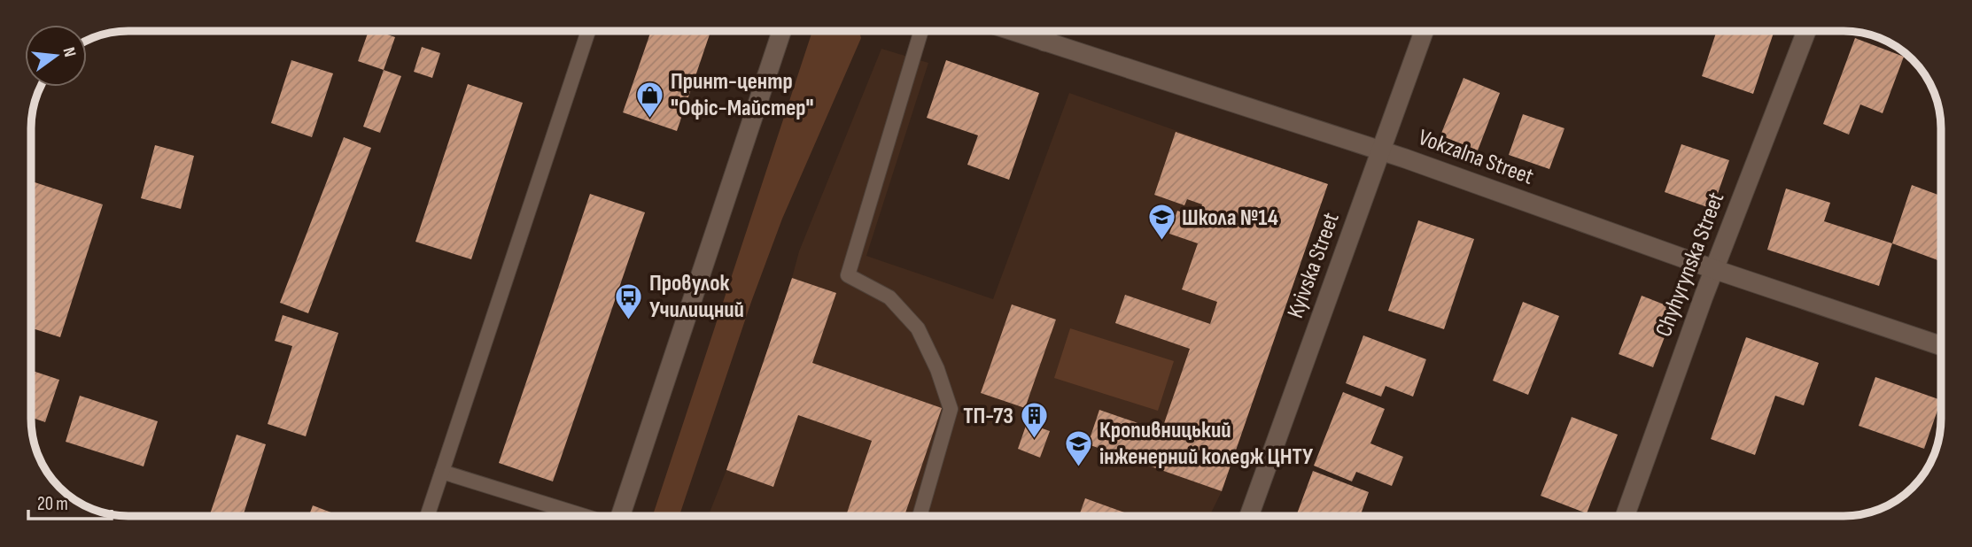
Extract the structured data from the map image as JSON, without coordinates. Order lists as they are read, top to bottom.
{
  "streets": {
    "street": ["Vokzalna Street", "Chyhyrynska Street", "Kyivska Street"]
  },
  "crossings": [
    ["Vokzalna Street", "Chyhyrynska Street"],
    ["Vokzalna Street", "Kyivska Street"]
  ],
  "places": {
    "shop": ["Принт-центр \"Офіс-Майстер\""],
    "school or university": ["Школа №14", "Кропивницький інженерний коледж ЦНТУ"],
    "bus stop": ["Провулок Училищний"],
    "building": ["ТП-73"]
  },
  "scale_bar": "20 m",
  "north": "right"
}
